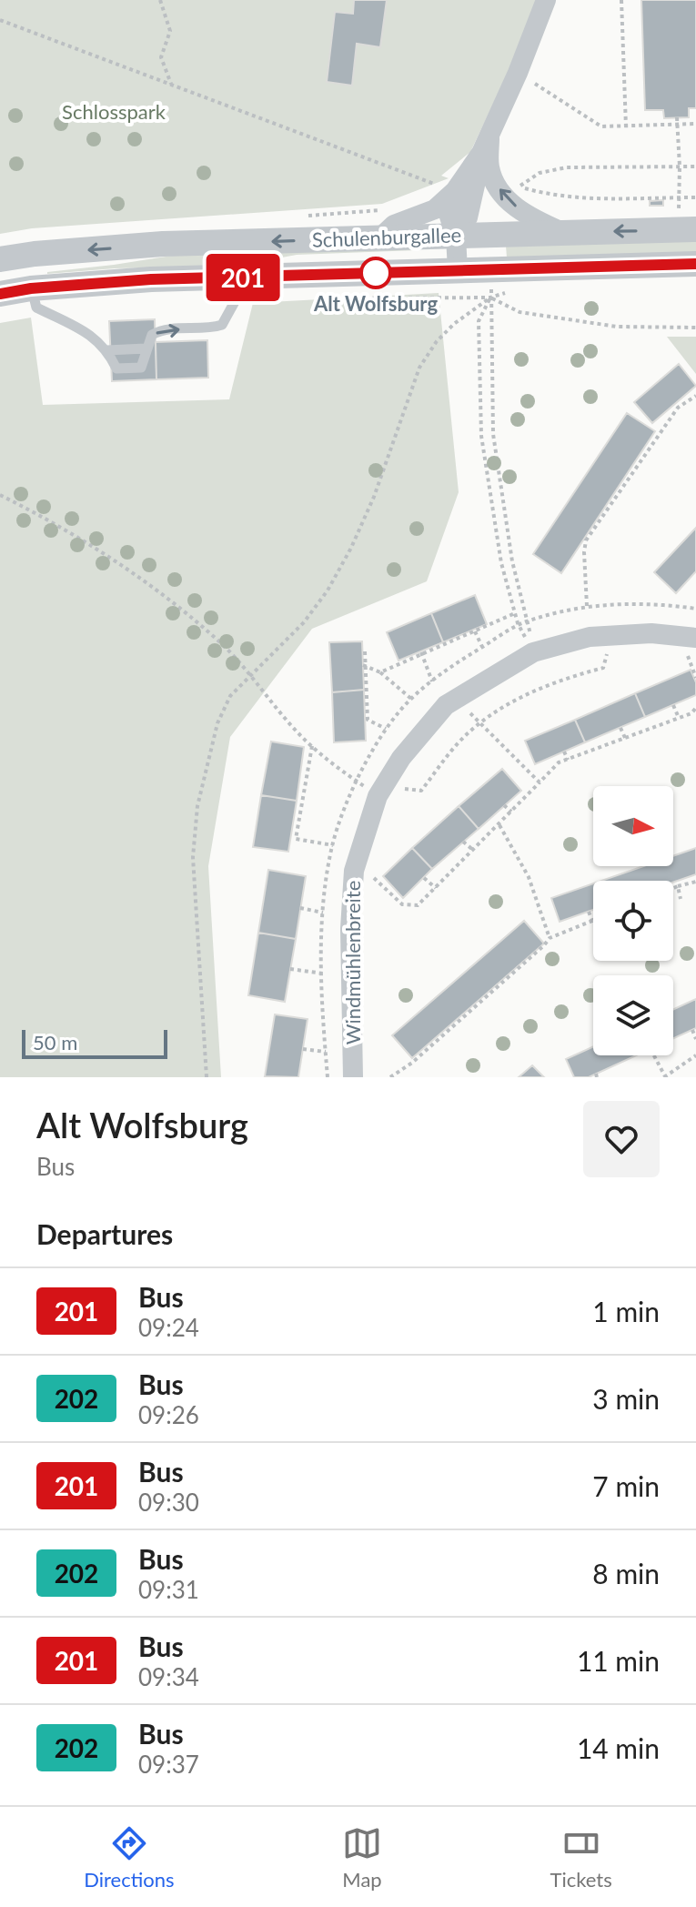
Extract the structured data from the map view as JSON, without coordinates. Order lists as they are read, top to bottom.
{
  "streets": {
    "street": ["Schulenburgallee", "Windmühlenbreite"]
  },
  "parks": ["Schlosspark"],
  "places": ["Alt Wolfsburg"],
  "lines": ["bus line 201"],
  "scale_bar": "50 m",
  "north": "right",
  "page": {
    "on_map": "201",
    "scale": "50 m",
    "heading": [
      ["Alt Wolfsburg", "Bus"],
      "Departures"
    ],
    "list": [
      {
        "mark": "201",
        "name": "Bus",
        "note": "09:24",
        "value": "1 min"
      },
      {
        "mark": "202",
        "name": "Bus",
        "note": "09:26",
        "value": "3 min"
      },
      {
        "mark": "201",
        "name": "Bus",
        "note": "09:30",
        "value": "7 min"
      },
      {
        "mark": "202",
        "name": "Bus",
        "note": "09:31",
        "value": "8 min"
      },
      {
        "mark": "201",
        "name": "Bus",
        "note": "09:34",
        "value": "11 min"
      },
      {
        "mark": "202",
        "name": "Bus",
        "note": "09:37",
        "value": "14 min"
      }
    ],
    "tabs": ["Directions", "Map", "Tickets"]
  }
}
